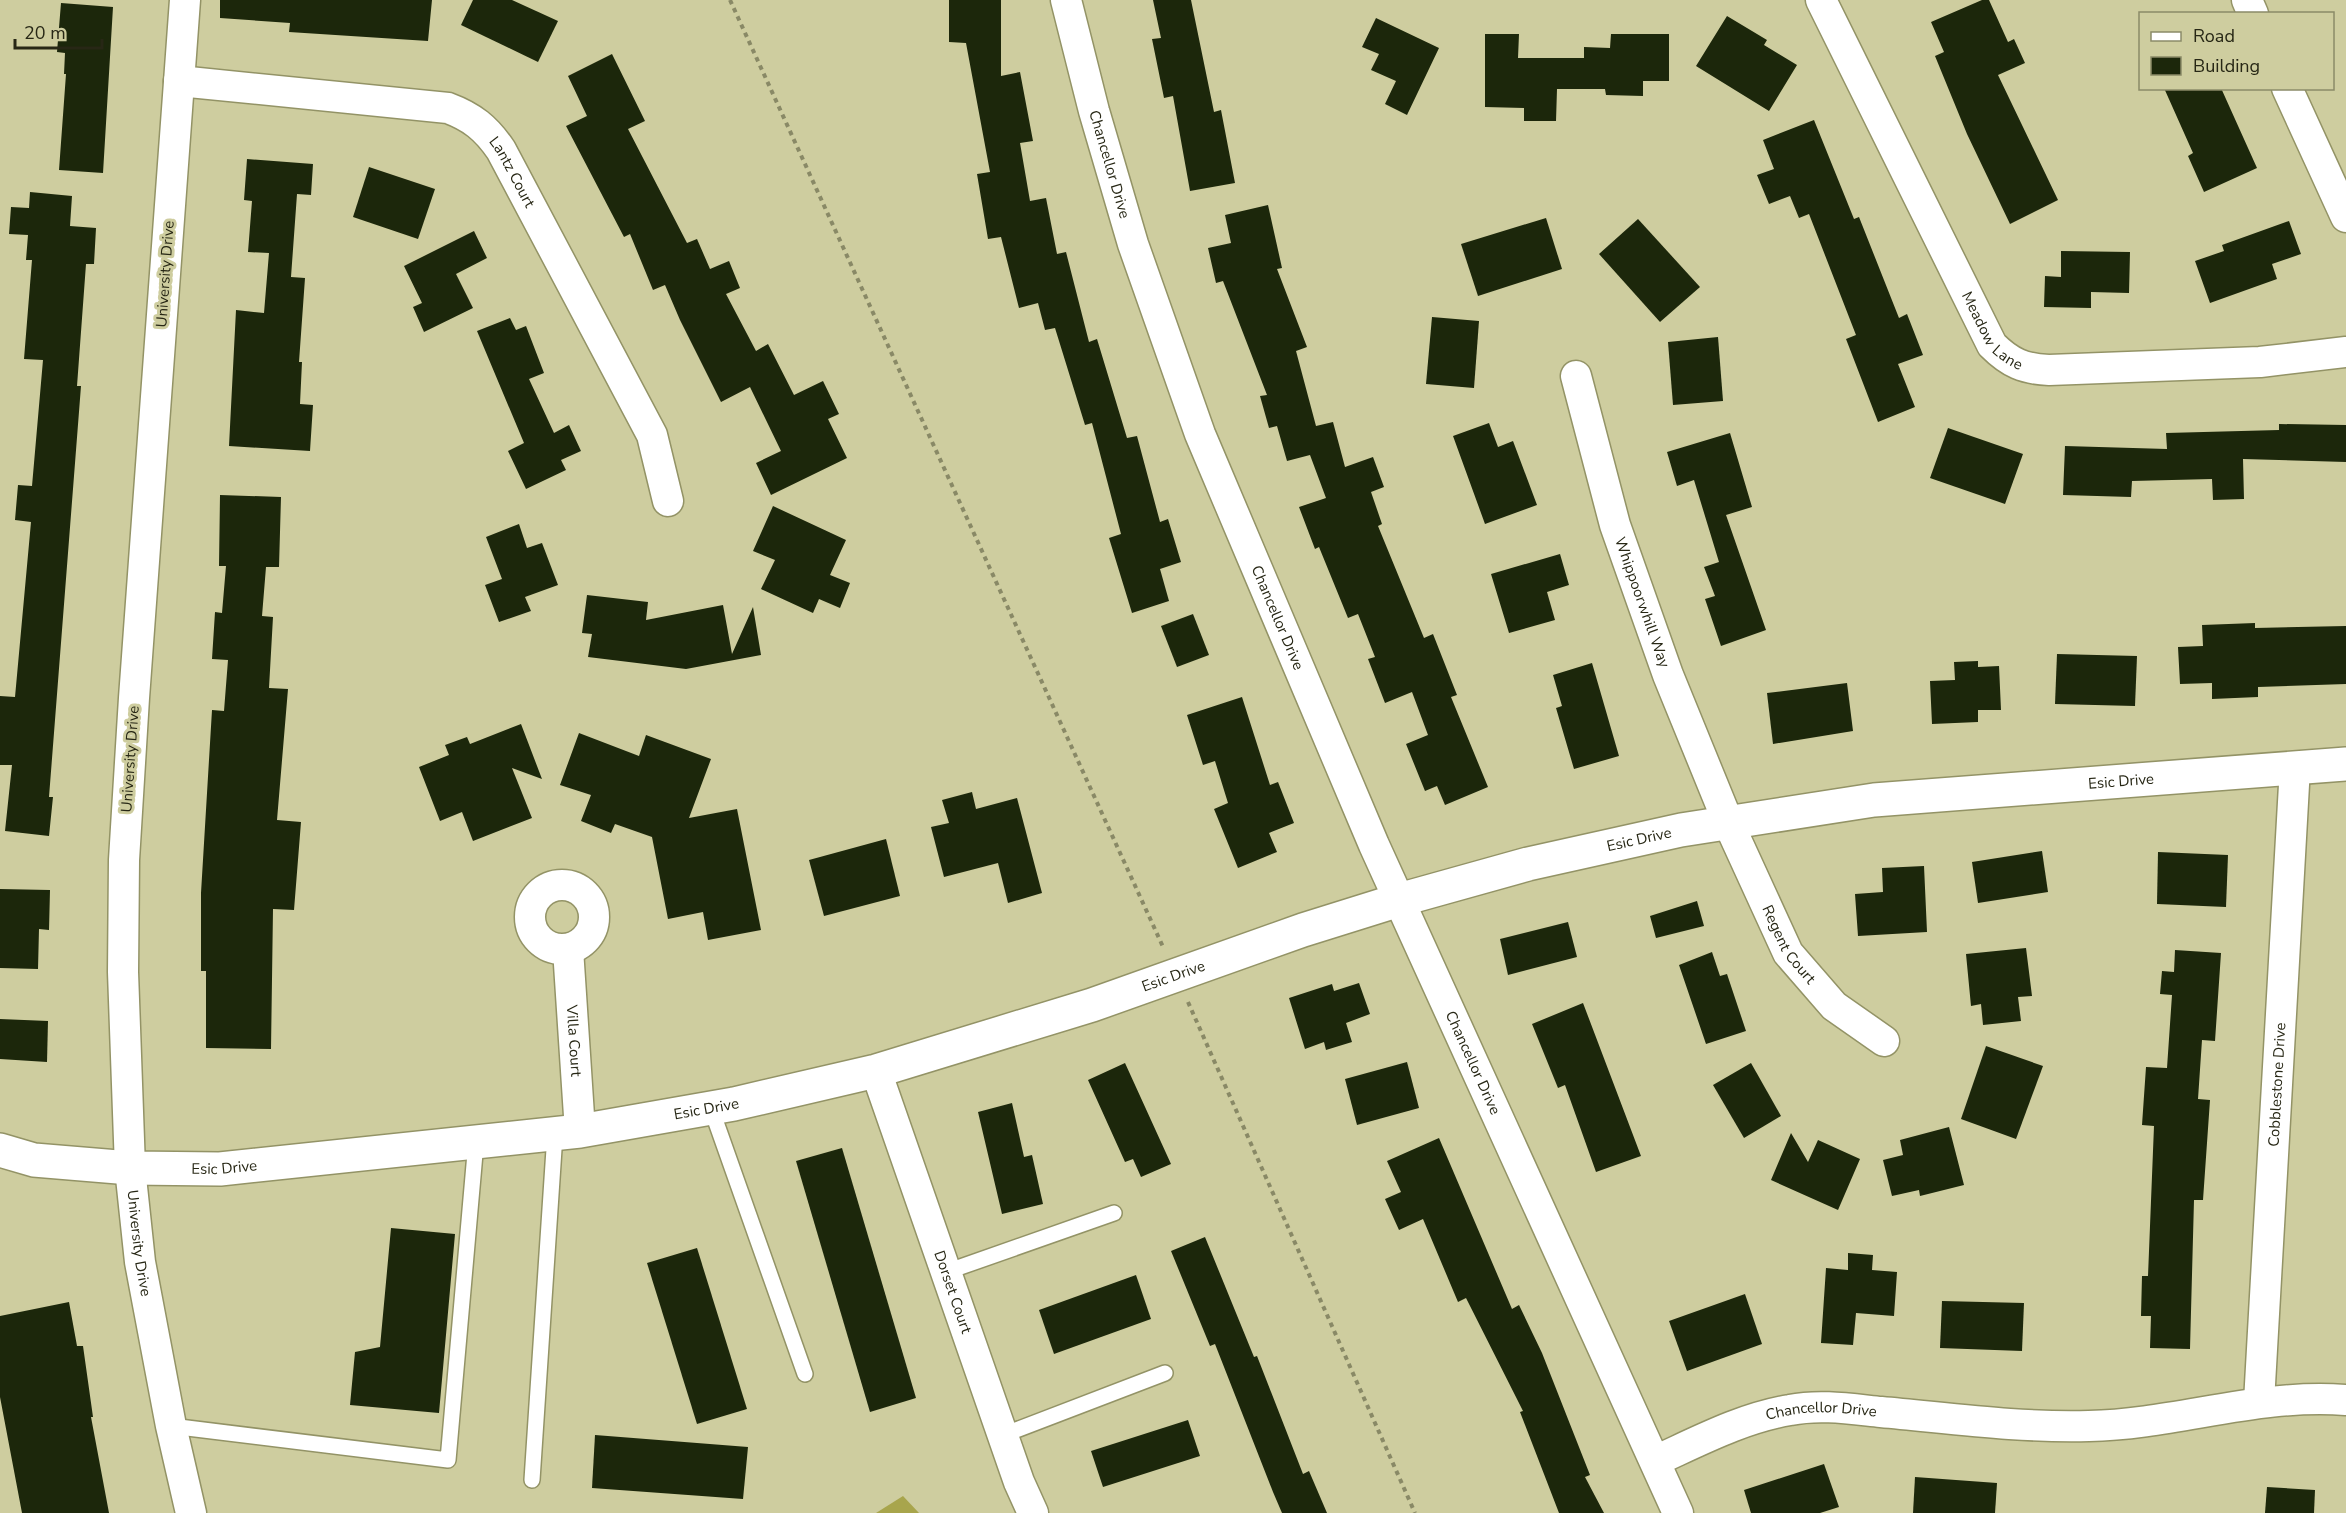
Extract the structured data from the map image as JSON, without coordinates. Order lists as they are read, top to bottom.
{
  "streets": {
    "street": [
      "Chancellor Drive",
      "Lantz Court",
      "University Drive",
      "Meadow Lane",
      "Whippoorwhill Way",
      "Esic Drive",
      "Regent Court",
      "Villa Court",
      "Cobblestone Drive",
      "Dorset Court"
    ]
  },
  "crossings": [
    ["Chancellor Drive", "Esic Drive"],
    ["Chancellor Drive", "Cobblestone Drive"],
    ["Lantz Court", "University Drive"],
    ["University Drive", "Esic Drive"],
    ["Whippoorwhill Way", "Esic Drive"],
    ["Whippoorwhill Way", "Regent Court"],
    ["Esic Drive", "Regent Court"],
    ["Esic Drive", "Villa Court"],
    ["Esic Drive", "Cobblestone Drive"],
    ["Esic Drive", "Dorset Court"]
  ],
  "legend": ["Road", "Building"],
  "scale_bar": "20 m"
}
